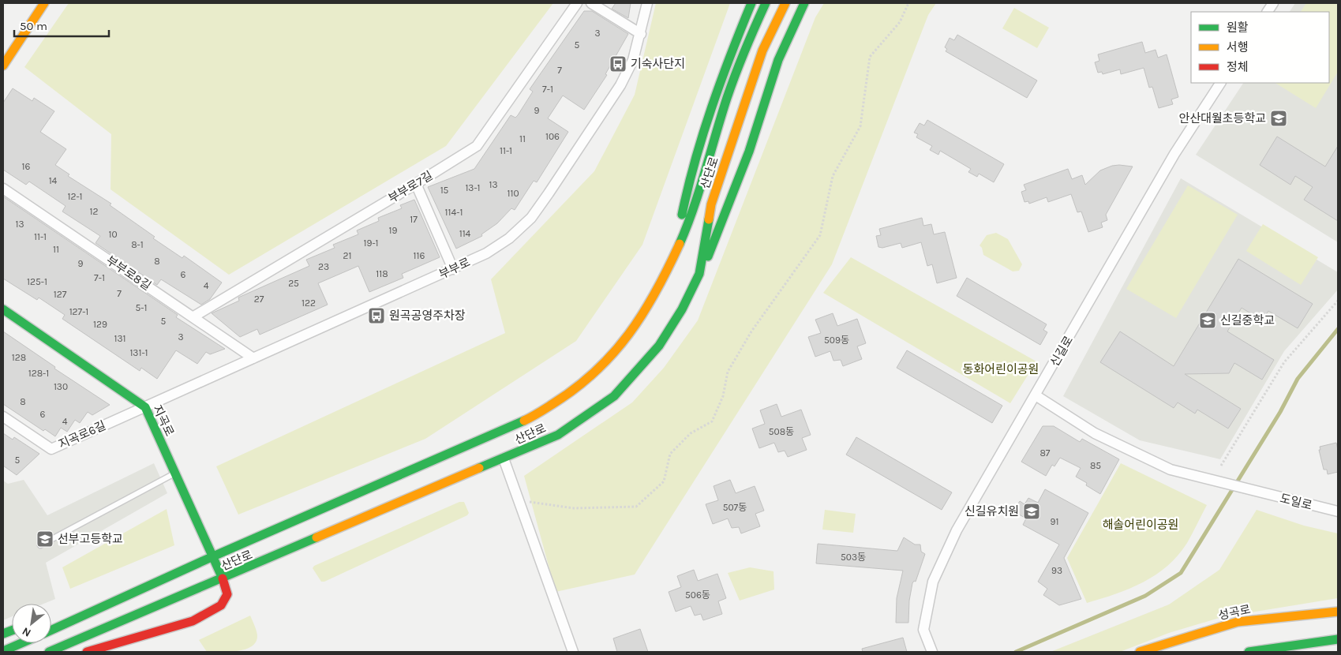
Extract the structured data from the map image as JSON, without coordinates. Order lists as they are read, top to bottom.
{
  "streets": {
    "main road": ["산단로", "지곡로", "성곡로"],
    "street": [
      "부부로7길",
      "부부로",
      "부부로8길",
      "신길로",
      "지곡로6길",
      "도일로"
    ]
  },
  "crossings": [
    ["산단로", "지곡로"],
    ["부부로7길", "부부로8길"],
    ["부부로", "부부로8길"],
    ["부부로", "지곡로"],
    ["부부로", "지곡로6길"],
    ["신길로", "도일로"],
    ["지곡로", "지곡로6길"]
  ],
  "parks": ["동화어린이공원", "해솔어린이공원"],
  "places": {
    "bus stop": ["기숙사단지", "원곡공영주차장"],
    "school or university": [
      "안산대월초등학교",
      "신길중학교",
      "신길유치원",
      "선부고등학교"
    ]
  },
  "house_numbers": [
    "3",
    "5",
    "7",
    "7-1",
    "9",
    "106",
    "11",
    "11-1",
    "16",
    "14",
    "13",
    "13-1",
    "15",
    "110",
    "12-1",
    "12",
    "114-1",
    "17",
    "13",
    "19",
    "114",
    "10",
    "11-1",
    "19-1",
    "8-1",
    "11",
    "21",
    "116",
    "8",
    "9",
    "23",
    "118",
    "6",
    "7-1",
    "125-1",
    "25",
    "4",
    "7",
    "127",
    "27",
    "122",
    "5-1",
    "127-1",
    "5",
    "129",
    "3",
    "131",
    "509동",
    "131-1",
    "128",
    "128-1",
    "130",
    "8",
    "6",
    "4",
    "508동",
    "87",
    "5",
    "85",
    "507동",
    "91",
    "503동",
    "93",
    "506동"
  ],
  "legend": ["원활", "서행", "정체"],
  "scale_bar": "50 m",
  "north": "bottom left"
}
